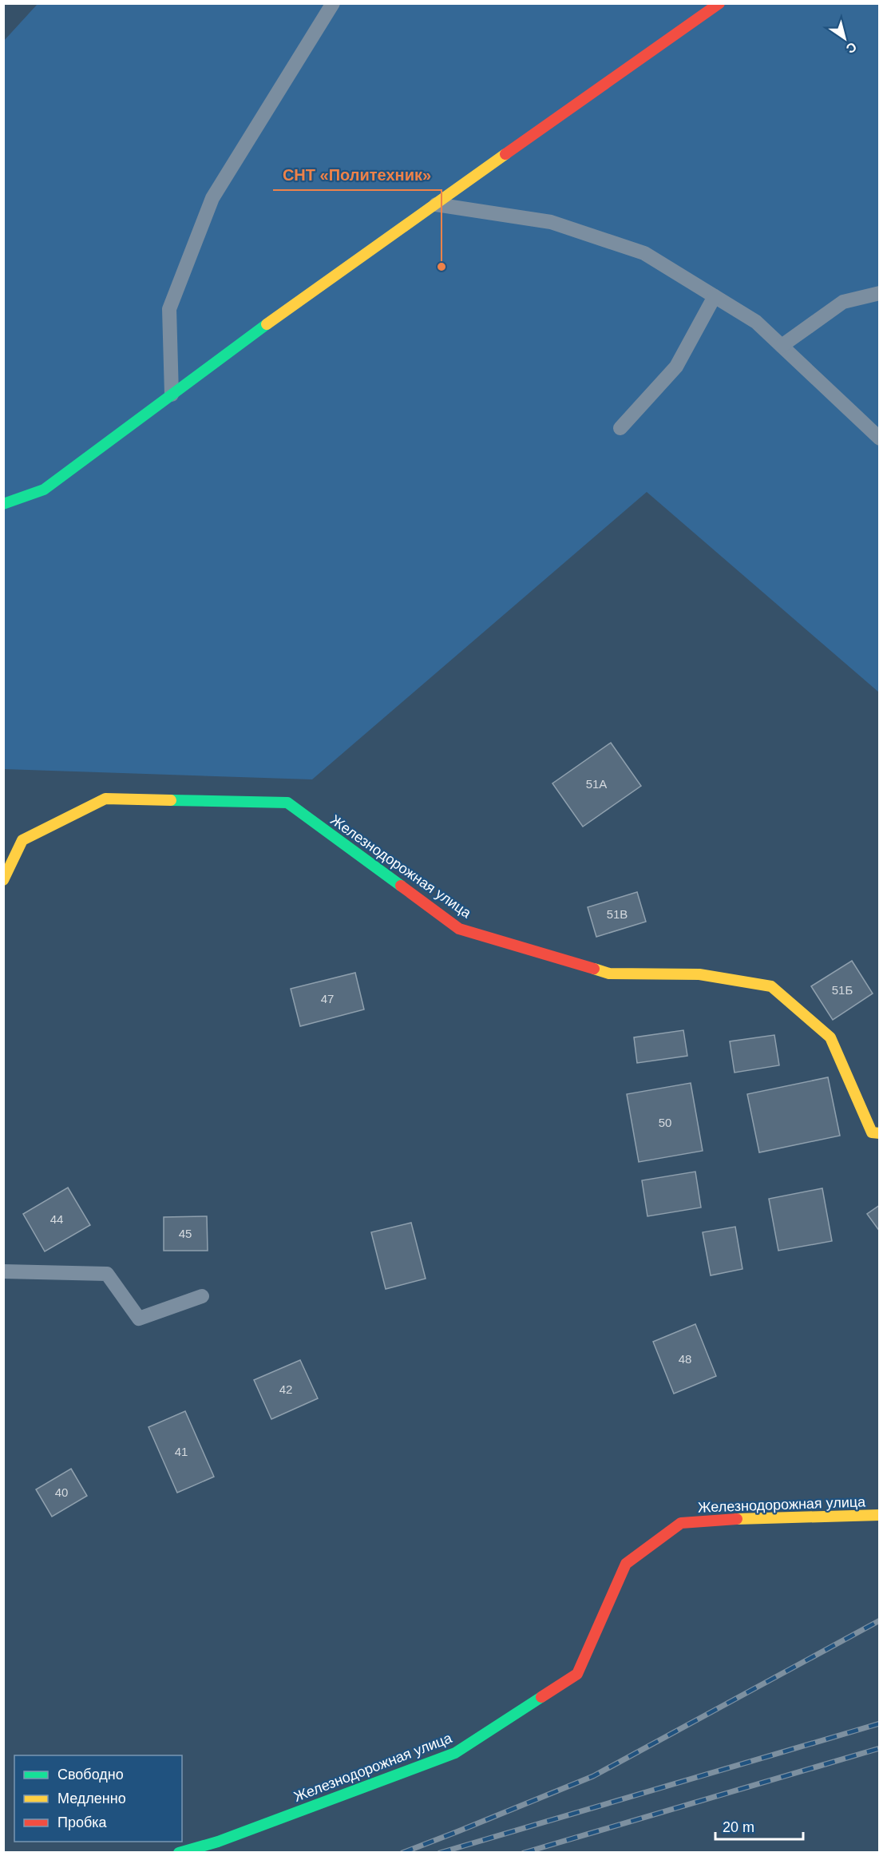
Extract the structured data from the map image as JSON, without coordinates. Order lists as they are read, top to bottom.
{
  "streets": {
    "street": ["Железнодорожная улица"]
  },
  "places": ["СНТ «Политехник»"],
  "house_numbers": [
    "51А",
    "51В",
    "51Б",
    "47",
    "50",
    "44",
    "45",
    "48",
    "42",
    "41",
    "40"
  ],
  "legend": ["Свободно", "Медленно", "Пробка"],
  "scale_bar": "20 m",
  "north": "bottom right"
}
